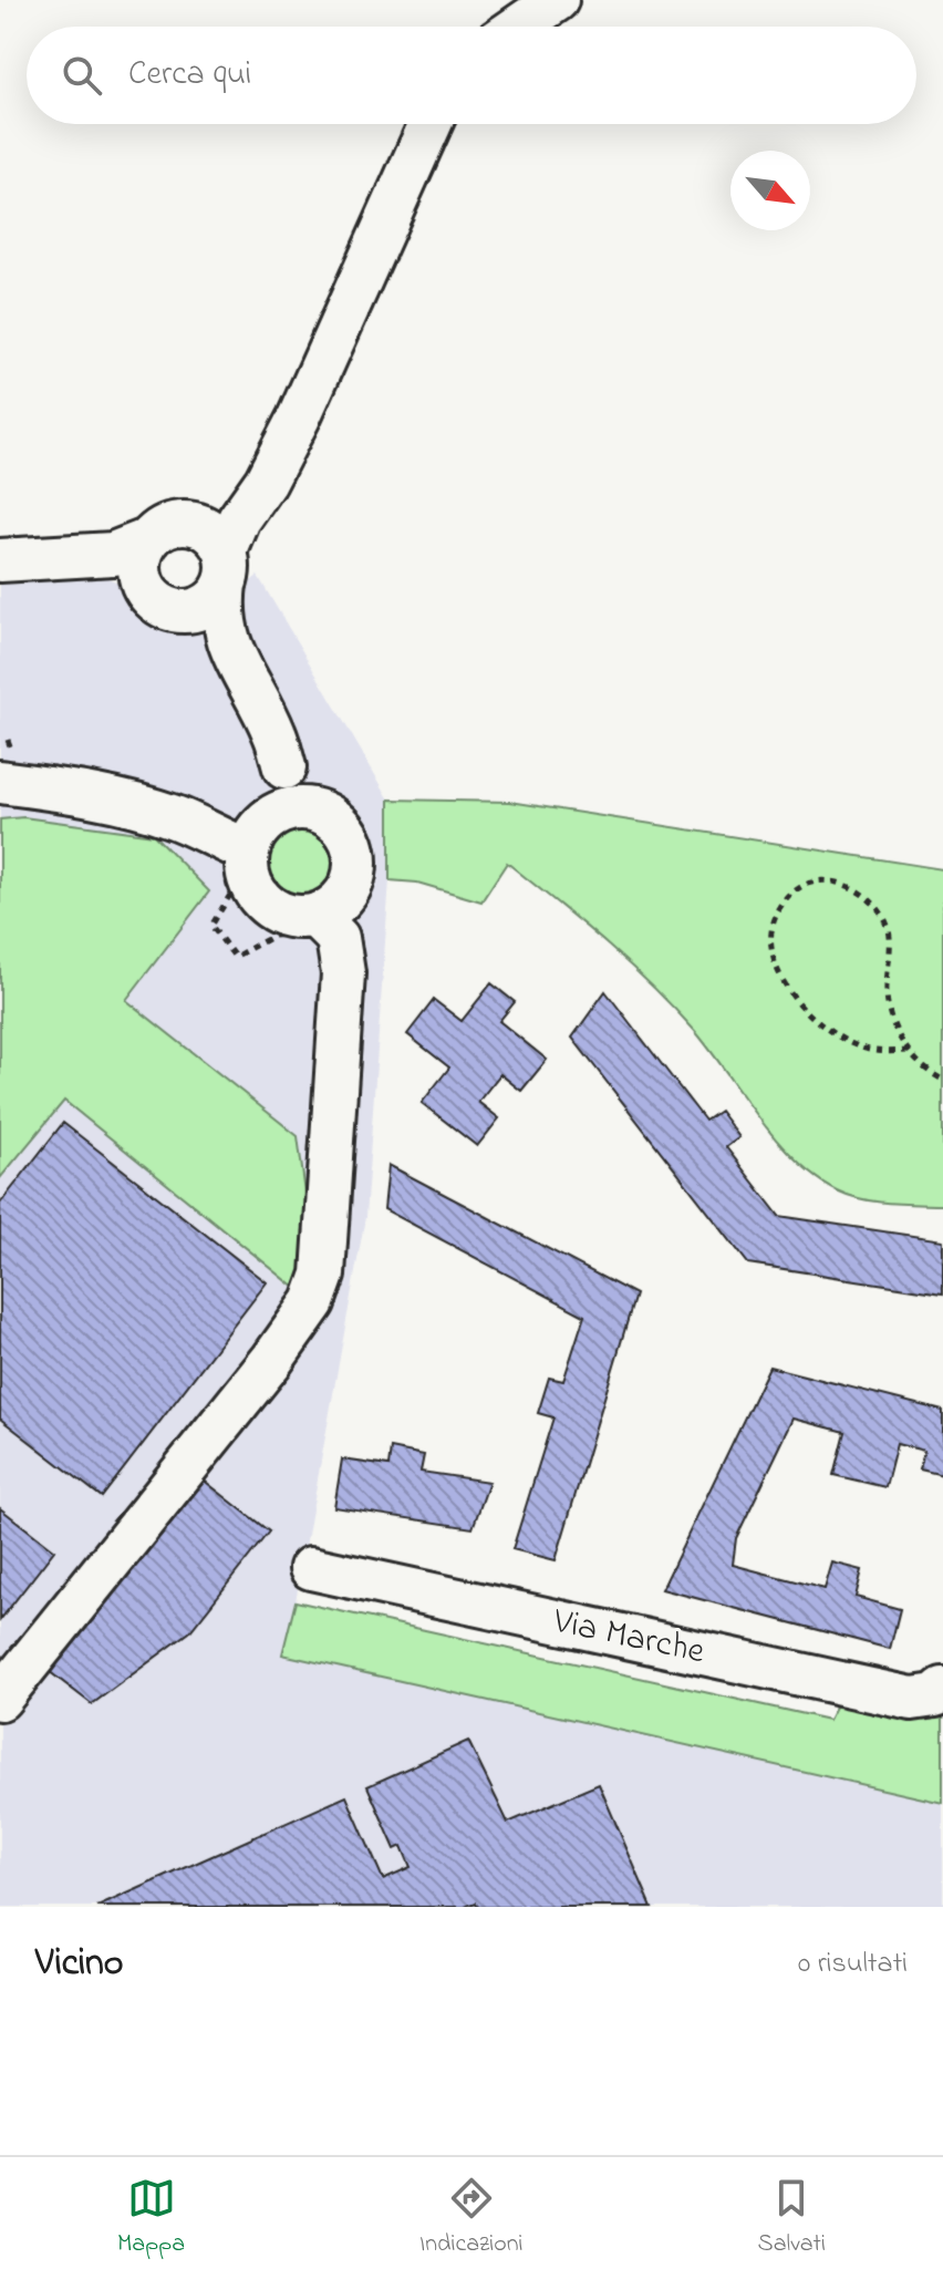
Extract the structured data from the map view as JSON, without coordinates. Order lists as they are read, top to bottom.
{
  "streets": {
    "street": ["Via Marche"]
  },
  "north": "bottom right",
  "page": {
    "search": "Cerca qui",
    "heading": ["Vicino", "0 risultati"],
    "nav": ["Mappa", "Indicazioni", "Salvati"]
  }
}
